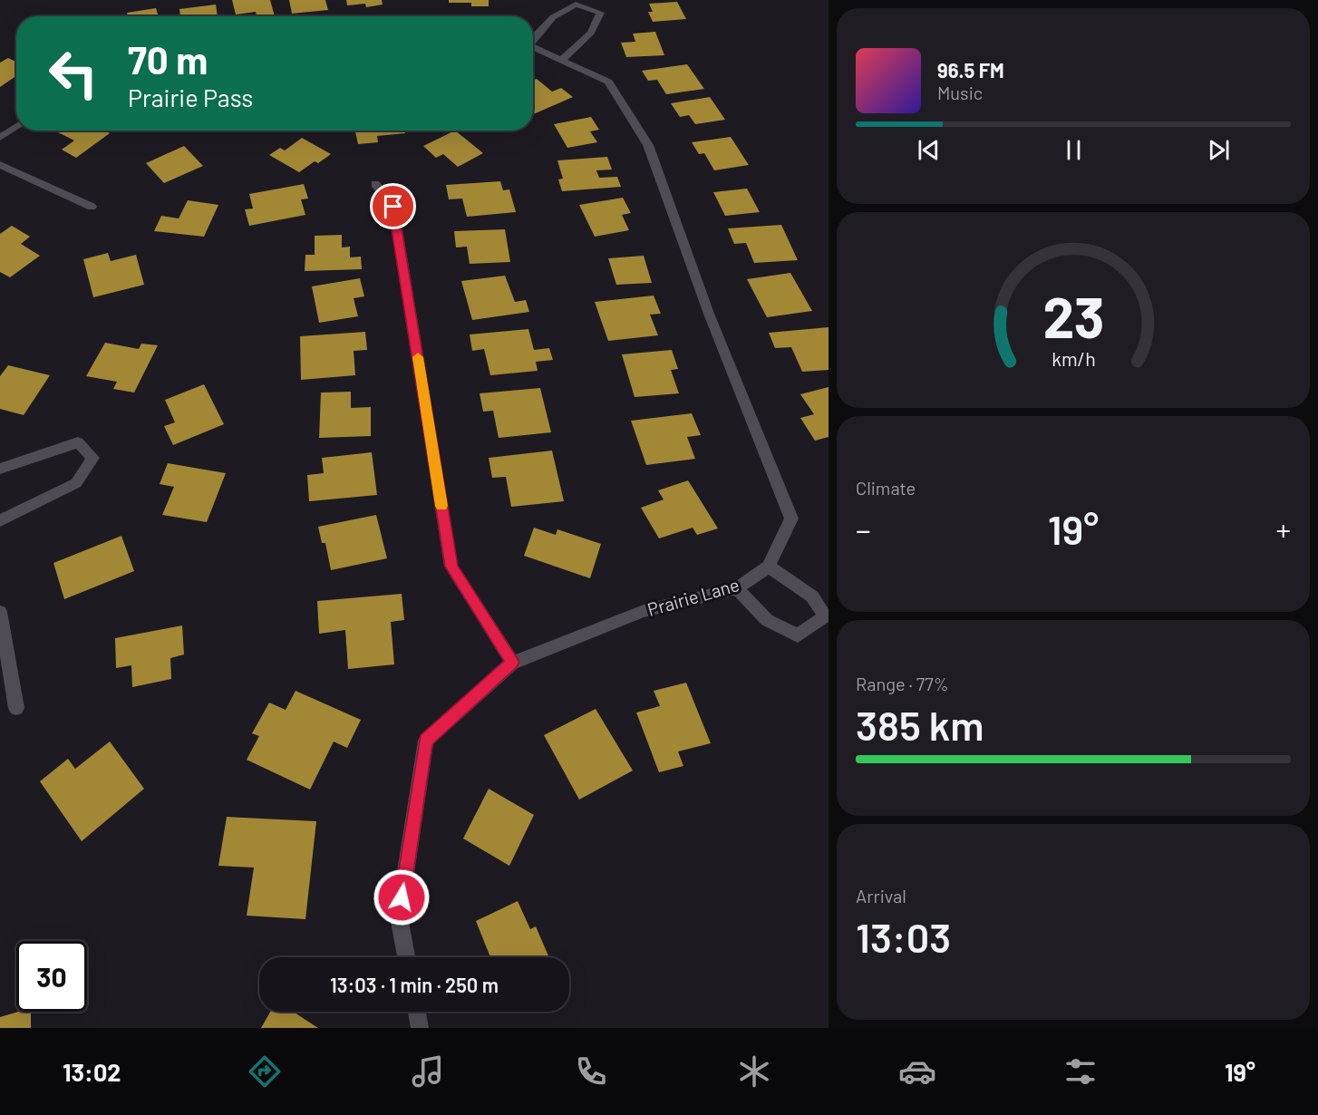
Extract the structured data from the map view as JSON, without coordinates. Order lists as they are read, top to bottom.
{
  "streets": {
    "street": ["Prairie Lane"]
  },
  "page": {
    "turn": ["70 m", "Prairie Pass"],
    "song": ["96.5 FM", "Music"],
    "tile": [
      "Climate",
      ["Range · 77%", "385 km"],
      ["Arrival", "13:03"]
    ],
    "heat": ["−", "19°", "+"],
    "limit": "30",
    "trip": "13:03 · 1 min · 250 m",
    "tabs": ["13:02", "19°"],
    "gauge": ["23", "km/h"]
  }
}
